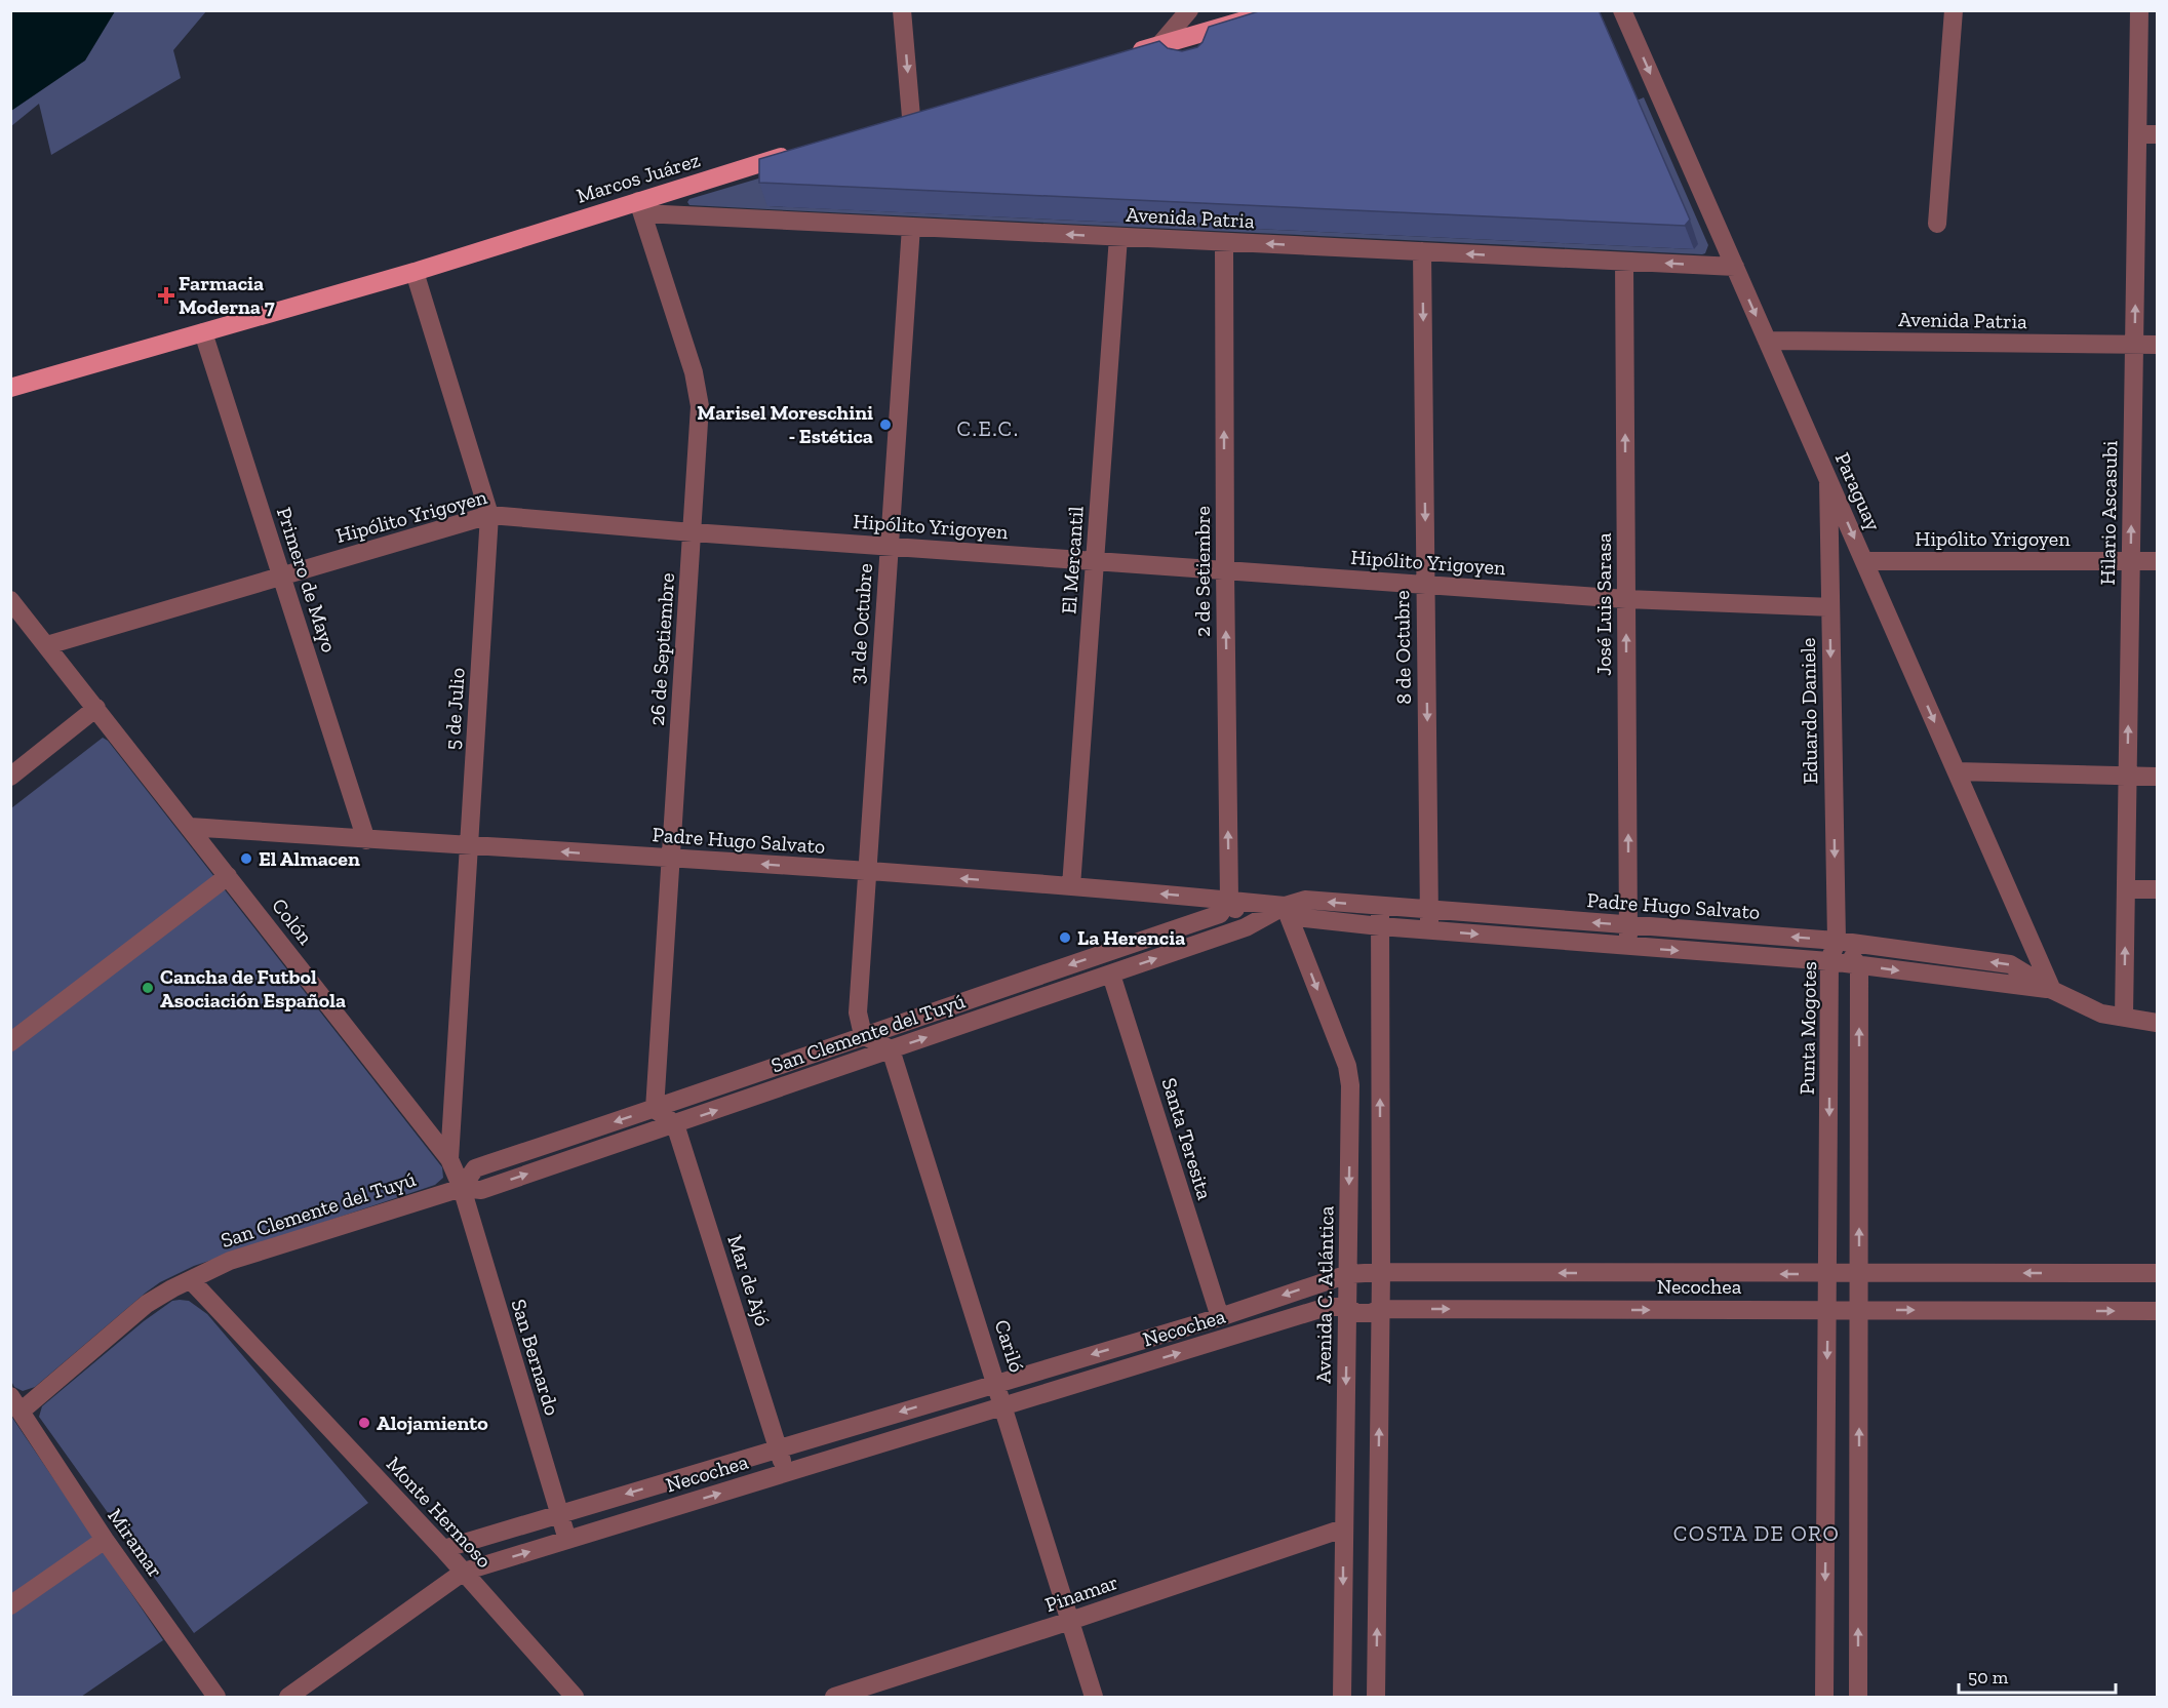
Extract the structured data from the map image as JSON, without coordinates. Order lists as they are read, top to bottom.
{
  "streets": {
    "main road": ["Marcos Juárez"],
    "street": [
      "Avenida Patria",
      "Paraguay",
      "Hilario Ascasubi",
      "Hipólito Yrigoyen",
      "El Mercantil",
      "2 de Setiembre",
      "Primero de Mayo",
      "José Luis Sarasa",
      "31 de Octubre",
      "8 de Octubre",
      "26 de Septiembre",
      "5 de Julio",
      "Eduardo Daniele",
      "Padre Hugo Salvato",
      "Colón",
      "Punta Mogotes",
      "San Clemente del Tuyú",
      "Santa Teresita",
      "Mar de Ajó",
      "Necochea",
      "Avenida C. Atlántica",
      "Cariló",
      "San Bernardo",
      "Monte Hermoso",
      "Miramar",
      "Pinamar"
    ]
  },
  "crossings": [
    ["Marcos Juárez", "Avenida Patria"],
    ["Marcos Juárez", "Primero de Mayo"],
    ["Marcos Juárez", "26 de Septiembre"],
    ["Marcos Juárez", "5 de Julio"],
    ["Avenida Patria", "Paraguay"],
    ["Avenida Patria", "Hilario Ascasubi"],
    ["Avenida Patria", "El Mercantil"],
    ["Avenida Patria", "2 de Setiembre"],
    ["Avenida Patria", "José Luis Sarasa"],
    ["Avenida Patria", "31 de Octubre"],
    ["Avenida Patria", "8 de Octubre"],
    ["Avenida Patria", "26 de Septiembre"],
    ["Paraguay", "Hipólito Yrigoyen"],
    ["Paraguay", "Eduardo Daniele"],
    ["Paraguay", "Padre Hugo Salvato"],
    ["Hilario Ascasubi", "Hipólito Yrigoyen"],
    ["Hilario Ascasubi", "Padre Hugo Salvato"],
    ["Hipólito Yrigoyen", "El Mercantil"],
    ["Hipólito Yrigoyen", "2 de Setiembre"],
    ["Hipólito Yrigoyen", "Primero de Mayo"],
    ["Hipólito Yrigoyen", "José Luis Sarasa"],
    ["Hipólito Yrigoyen", "31 de Octubre"],
    ["Hipólito Yrigoyen", "8 de Octubre"],
    ["Hipólito Yrigoyen", "26 de Septiembre"],
    ["Hipólito Yrigoyen", "5 de Julio"],
    ["Hipólito Yrigoyen", "Eduardo Daniele"],
    ["Hipólito Yrigoyen", "Colón"],
    ["El Mercantil", "Padre Hugo Salvato"],
    ["2 de Setiembre", "Padre Hugo Salvato"],
    ["2 de Setiembre", "San Clemente del Tuyú"],
    ["Primero de Mayo", "Padre Hugo Salvato"],
    ["José Luis Sarasa", "Padre Hugo Salvato"],
    ["31 de Octubre", "Padre Hugo Salvato"],
    ["31 de Octubre", "San Clemente del Tuyú"],
    ["8 de Octubre", "Padre Hugo Salvato"],
    ["26 de Septiembre", "Padre Hugo Salvato"],
    ["26 de Septiembre", "San Clemente del Tuyú"],
    ["5 de Julio", "Padre Hugo Salvato"],
    ["5 de Julio", "Colón"],
    ["Eduardo Daniele", "Padre Hugo Salvato"],
    ["Eduardo Daniele", "Punta Mogotes"],
    ["Padre Hugo Salvato", "Colón"],
    ["Padre Hugo Salvato", "Punta Mogotes"],
    ["Padre Hugo Salvato", "San Clemente del Tuyú"],
    ["Padre Hugo Salvato", "Avenida C. Atlántica"],
    ["Colón", "San Clemente del Tuyú"],
    ["Colón", "San Bernardo"],
    ["Punta Mogotes", "Necochea"],
    ["San Clemente del Tuyú", "Santa Teresita"],
    ["San Clemente del Tuyú", "Mar de Ajó"],
    ["San Clemente del Tuyú", "Avenida C. Atlántica"],
    ["San Clemente del Tuyú", "Cariló"],
    ["San Clemente del Tuyú", "San Bernardo"],
    ["San Clemente del Tuyú", "Monte Hermoso"],
    ["San Clemente del Tuyú", "Miramar"],
    ["Santa Teresita", "Necochea"],
    ["Mar de Ajó", "Necochea"],
    ["Necochea", "Avenida C. Atlántica"],
    ["Necochea", "Cariló"],
    ["Necochea", "San Bernardo"],
    ["Necochea", "Monte Hermoso"],
    ["Avenida C. Atlántica", "Pinamar"],
    ["Cariló", "Pinamar"]
  ],
  "one_way": [
    "Avenida Patria",
    "Paraguay",
    "Hilario Ascasubi",
    "2 de Setiembre",
    "José Luis Sarasa",
    "8 de Octubre",
    "Eduardo Daniele"
  ],
  "districts": ["C.E.C.", "COSTA DE ORO"],
  "places": {
    "health": ["Farmacia Moderna 7"],
    "other": [
      "Marisel Moreschini - Estética",
      "El Almacen",
      "La Herencia",
      "Cancha de Futbol Asociación Española",
      "Alojamiento"
    ]
  },
  "scale_bar": "50 m"
}
